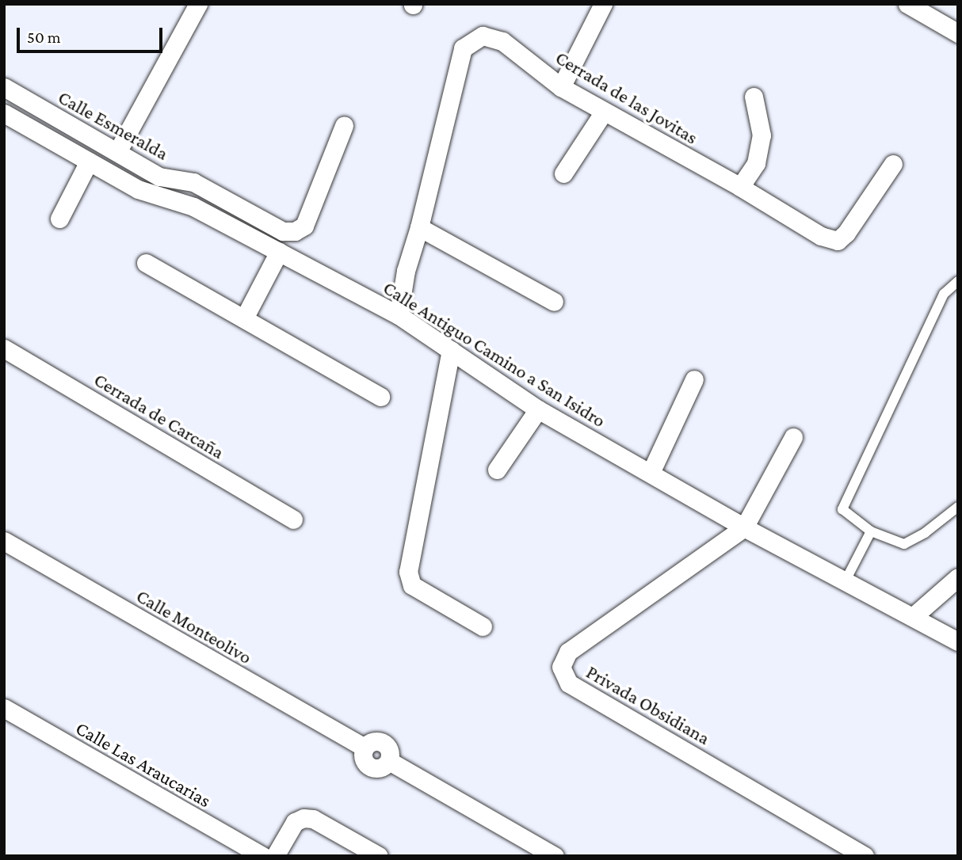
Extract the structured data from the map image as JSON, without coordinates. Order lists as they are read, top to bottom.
{
  "streets": {
    "street": [
      "Cerrada de las Jovitas",
      "Calle Esmeralda",
      "Calle Antiguo Camino a San Isidro",
      "Cerrada de Carcaña",
      "Calle Monteolivo",
      "Privada Obsidiana",
      "Calle Las Araucarias"
    ]
  },
  "crossings": [
    ["Cerrada de las Jovitas", "Calle Antiguo Camino a San Isidro"],
    ["Calle Antiguo Camino a San Isidro", "Privada Obsidiana"]
  ],
  "scale_bar": "50 m"
}
